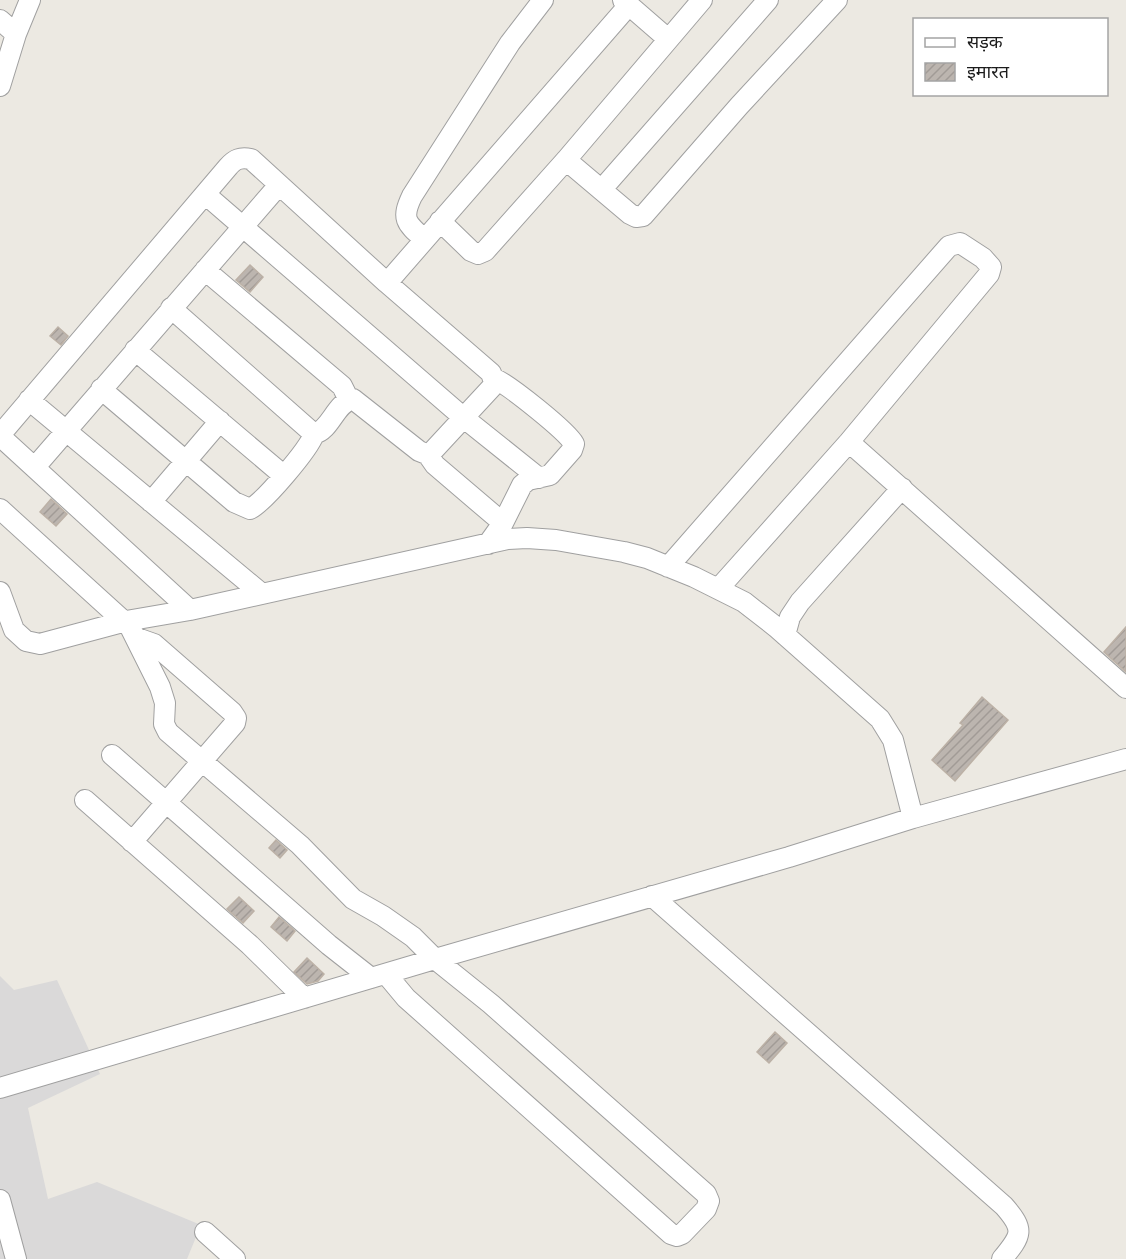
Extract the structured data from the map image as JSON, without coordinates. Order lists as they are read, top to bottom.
{
  "legend": ["सड़क", "इमारत"]
}
